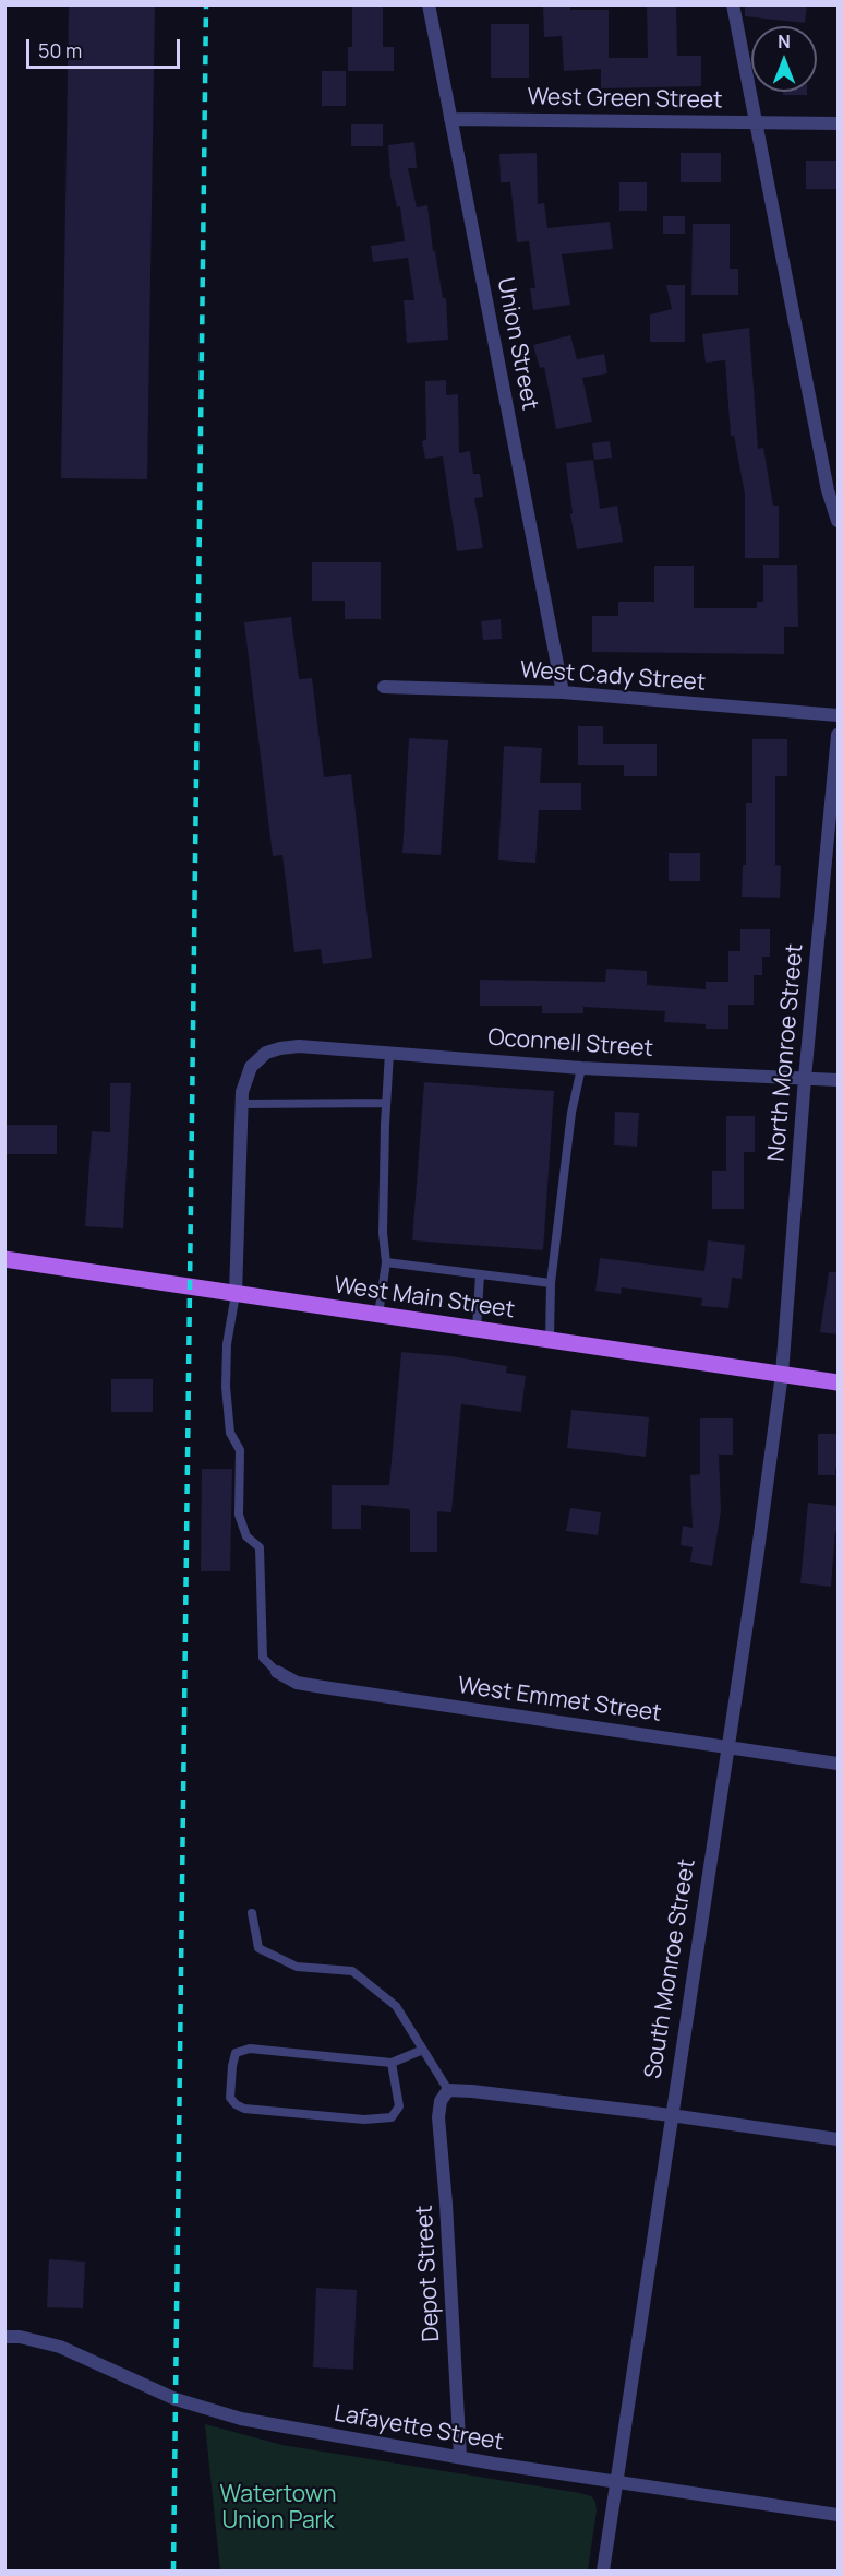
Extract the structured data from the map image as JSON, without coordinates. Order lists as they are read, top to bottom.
{
  "streets": {
    "main road": ["West Main Street"],
    "street": [
      "West Green Street",
      "Union Street",
      "West Cady Street",
      "Oconnell Street",
      "North Monroe Street",
      "West Emmet Street",
      "South Monroe Street",
      "Depot Street",
      "Lafayette Street"
    ]
  },
  "crossings": [
    ["West Green Street", "Union Street"],
    ["Union Street", "West Cady Street"],
    ["Oconnell Street", "North Monroe Street"],
    ["Oconnell Street", "West Main Street"],
    ["North Monroe Street", "West Main Street"],
    ["North Monroe Street", "South Monroe Street"],
    ["West Main Street", "South Monroe Street"],
    ["West Emmet Street", "South Monroe Street"],
    ["South Monroe Street", "Lafayette Street"],
    ["Depot Street", "Lafayette Street"]
  ],
  "parks": ["Watertown Union Park"],
  "scale_bar": "50 m",
  "north": "top"
}
